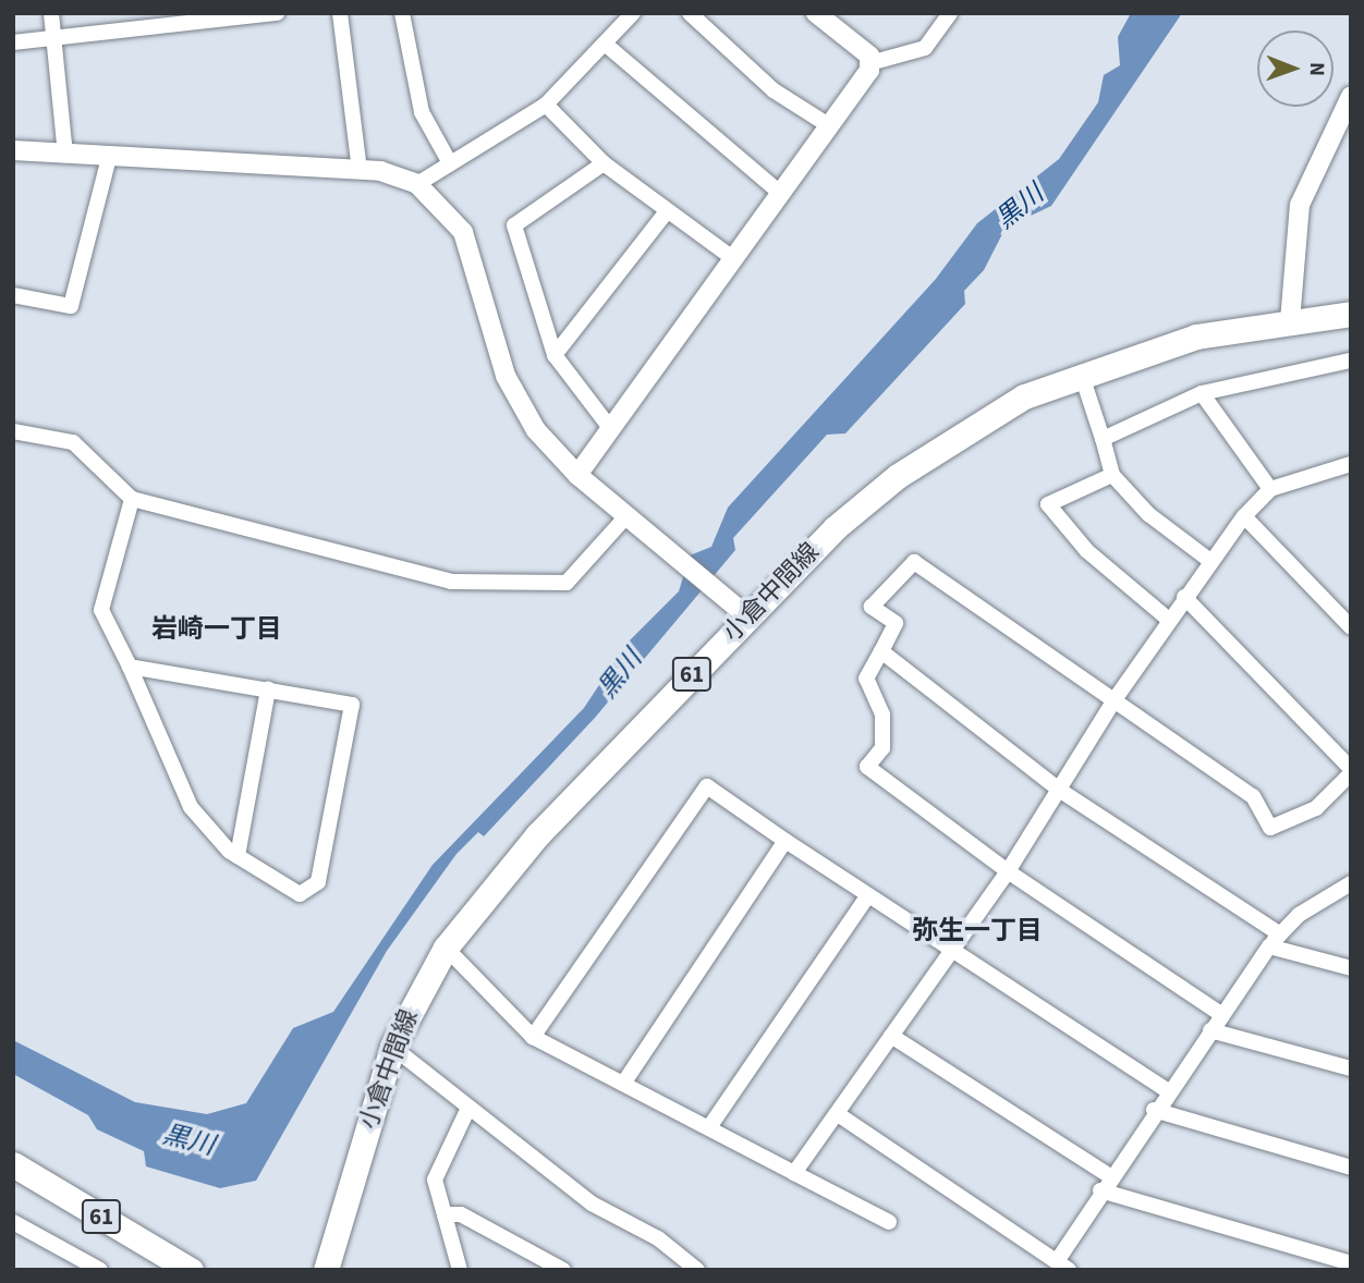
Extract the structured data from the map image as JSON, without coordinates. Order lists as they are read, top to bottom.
{
  "streets": {
    "main road": ["小倉中間線", "61"]
  },
  "crossings": [
    ["小倉中間線", "61"]
  ],
  "districts": ["岩崎一丁目", "弥生一丁目"],
  "water": ["黒川"],
  "north": "right"
}
